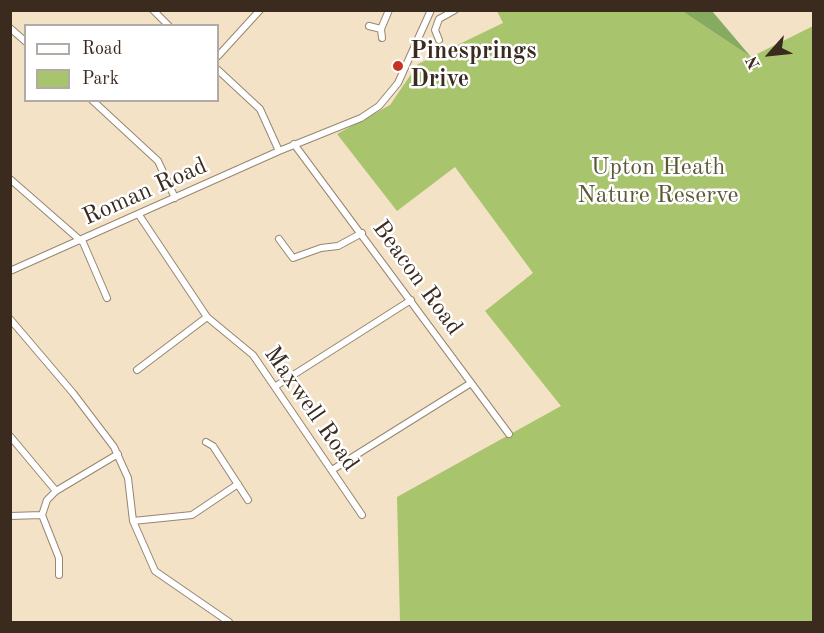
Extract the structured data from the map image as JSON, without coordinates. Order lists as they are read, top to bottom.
{
  "streets": {
    "street": ["Roman Road", "Beacon Road", "Maxwell Road"]
  },
  "crossings": [
    ["Roman Road", "Beacon Road"],
    ["Roman Road", "Maxwell Road"]
  ],
  "parks": ["Upton Heath Nature Reserve"],
  "places": ["Pinesprings Drive"],
  "legend": ["Road", "Park"],
  "north": "bottom left"
}
